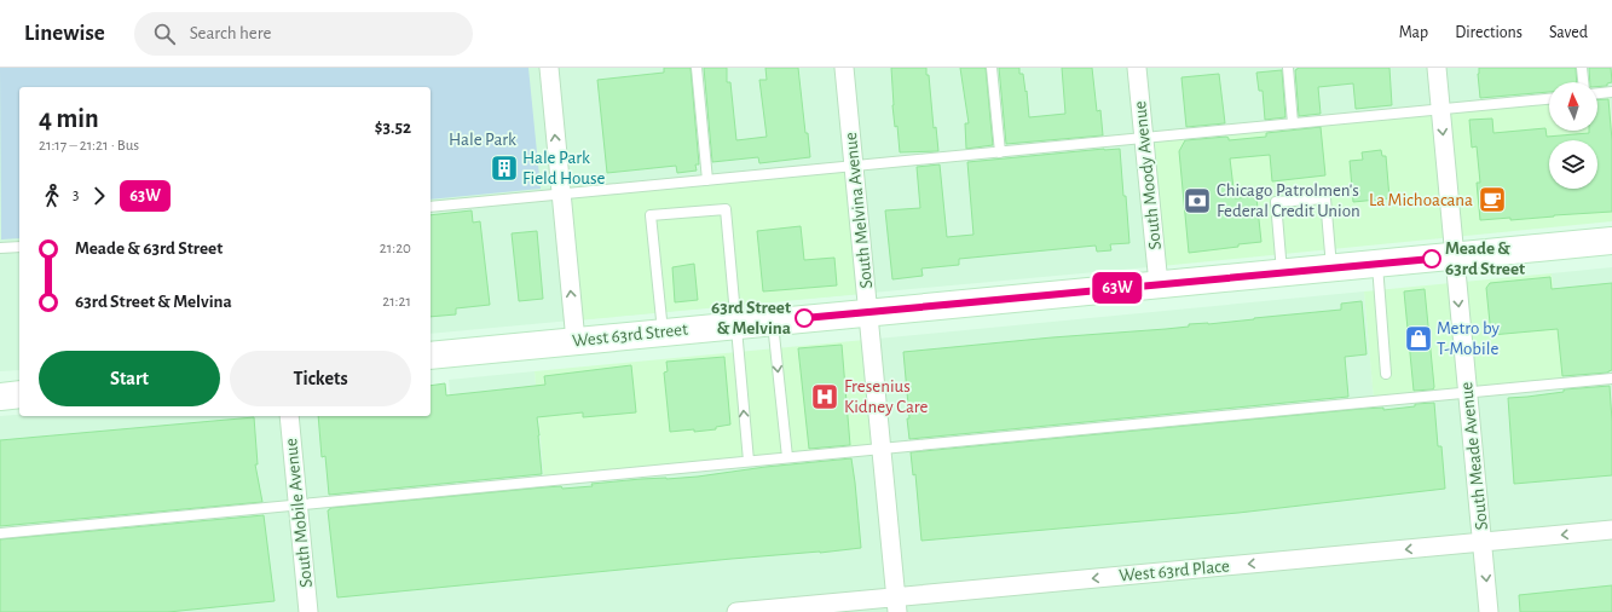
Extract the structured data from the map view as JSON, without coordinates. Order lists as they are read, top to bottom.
{
  "streets": {
    "main road": ["West 63rd Street"],
    "street": [
      "South Moody Avenue",
      "South Melvina Avenue",
      "South Meade Avenue",
      "South Mobile Avenue",
      "West 63rd Place"
    ]
  },
  "crossings": [
    ["South Moody Avenue", "West 63rd Street"],
    ["South Melvina Avenue", "West 63rd Street"],
    ["South Melvina Avenue", "West 63rd Place"],
    ["West 63rd Street", "South Meade Avenue"],
    ["South Meade Avenue", "West 63rd Place"]
  ],
  "one_way": ["South Meade Avenue", "West 63rd Place"],
  "parks": ["Hale Park"],
  "places": {
    "building": ["Hale Park Field House"],
    "cafe": ["La Michoacana"],
    "bank": ["Chicago Patrolmen's Federal Credit Union"],
    "other": ["Meade & 63rd Street", "63rd Street & Melvina"],
    "shop": ["Metro by T-Mobile"],
    "hospital": ["Fresenius Kidney Care"]
  },
  "lines": ["bus line 63W"],
  "north": "top",
  "page": {
    "header": "Linewise",
    "search": "Search here",
    "nav": ["Map", "Directions", "Saved"],
    "on_map": "63W",
    "heading": ["4 min", "21:17 – 21:21 · Bus", "$3.52"],
    "legs": ["3", "63W"],
    "list": [
      {
        "name": "Meade & 63rd Street",
        "value": "21:20"
      },
      {
        "name": "63rd Street & Melvina",
        "value": "21:21"
      }
    ],
    "buttons": ["Start", "Tickets"]
  }
}
